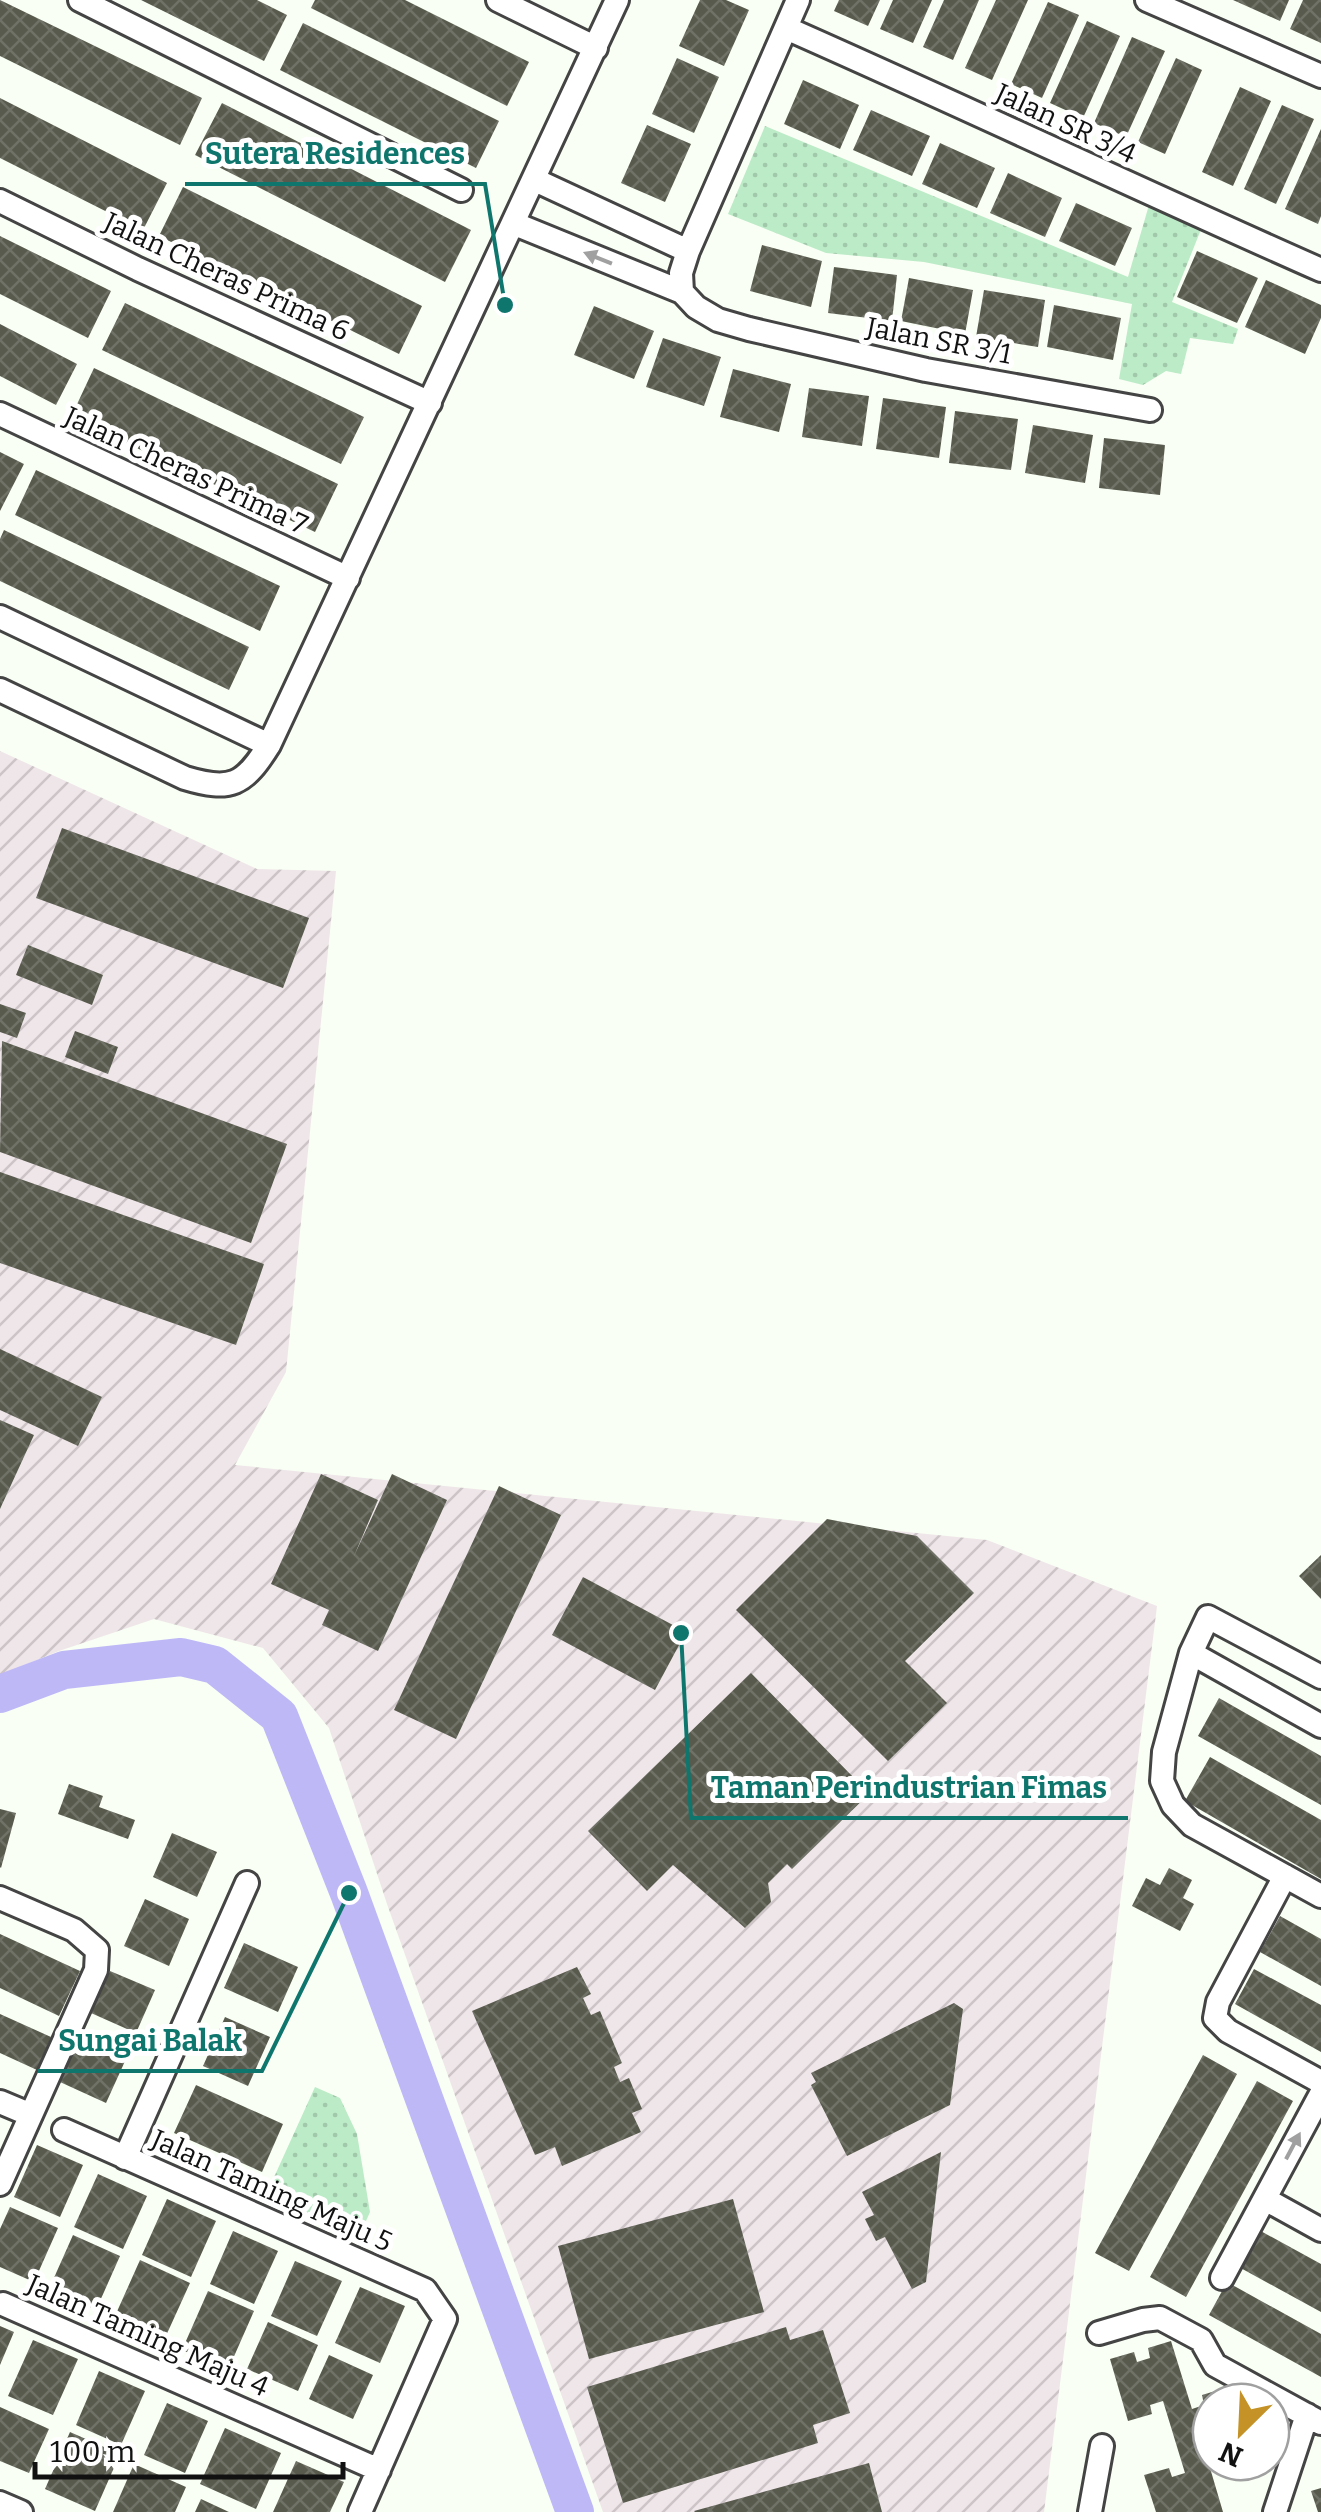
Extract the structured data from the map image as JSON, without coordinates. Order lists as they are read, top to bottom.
{
  "streets": {
    "street": [
      "Jalan SR 3/4",
      "Jalan Cheras Prima 6",
      "Jalan SR 3/1",
      "Jalan Cheras Prima 7",
      "Jalan Taming Maju 5",
      "Jalan Taming Maju 4"
    ]
  },
  "crossings": [
    ["Jalan Taming Maju 5", "Jalan Taming Maju 4"]
  ],
  "places": ["Sutera Residences", "Taman Perindustrian Fimas", "Sungai Balak"],
  "scale_bar": "100 m",
  "north": "bottom left"
}
